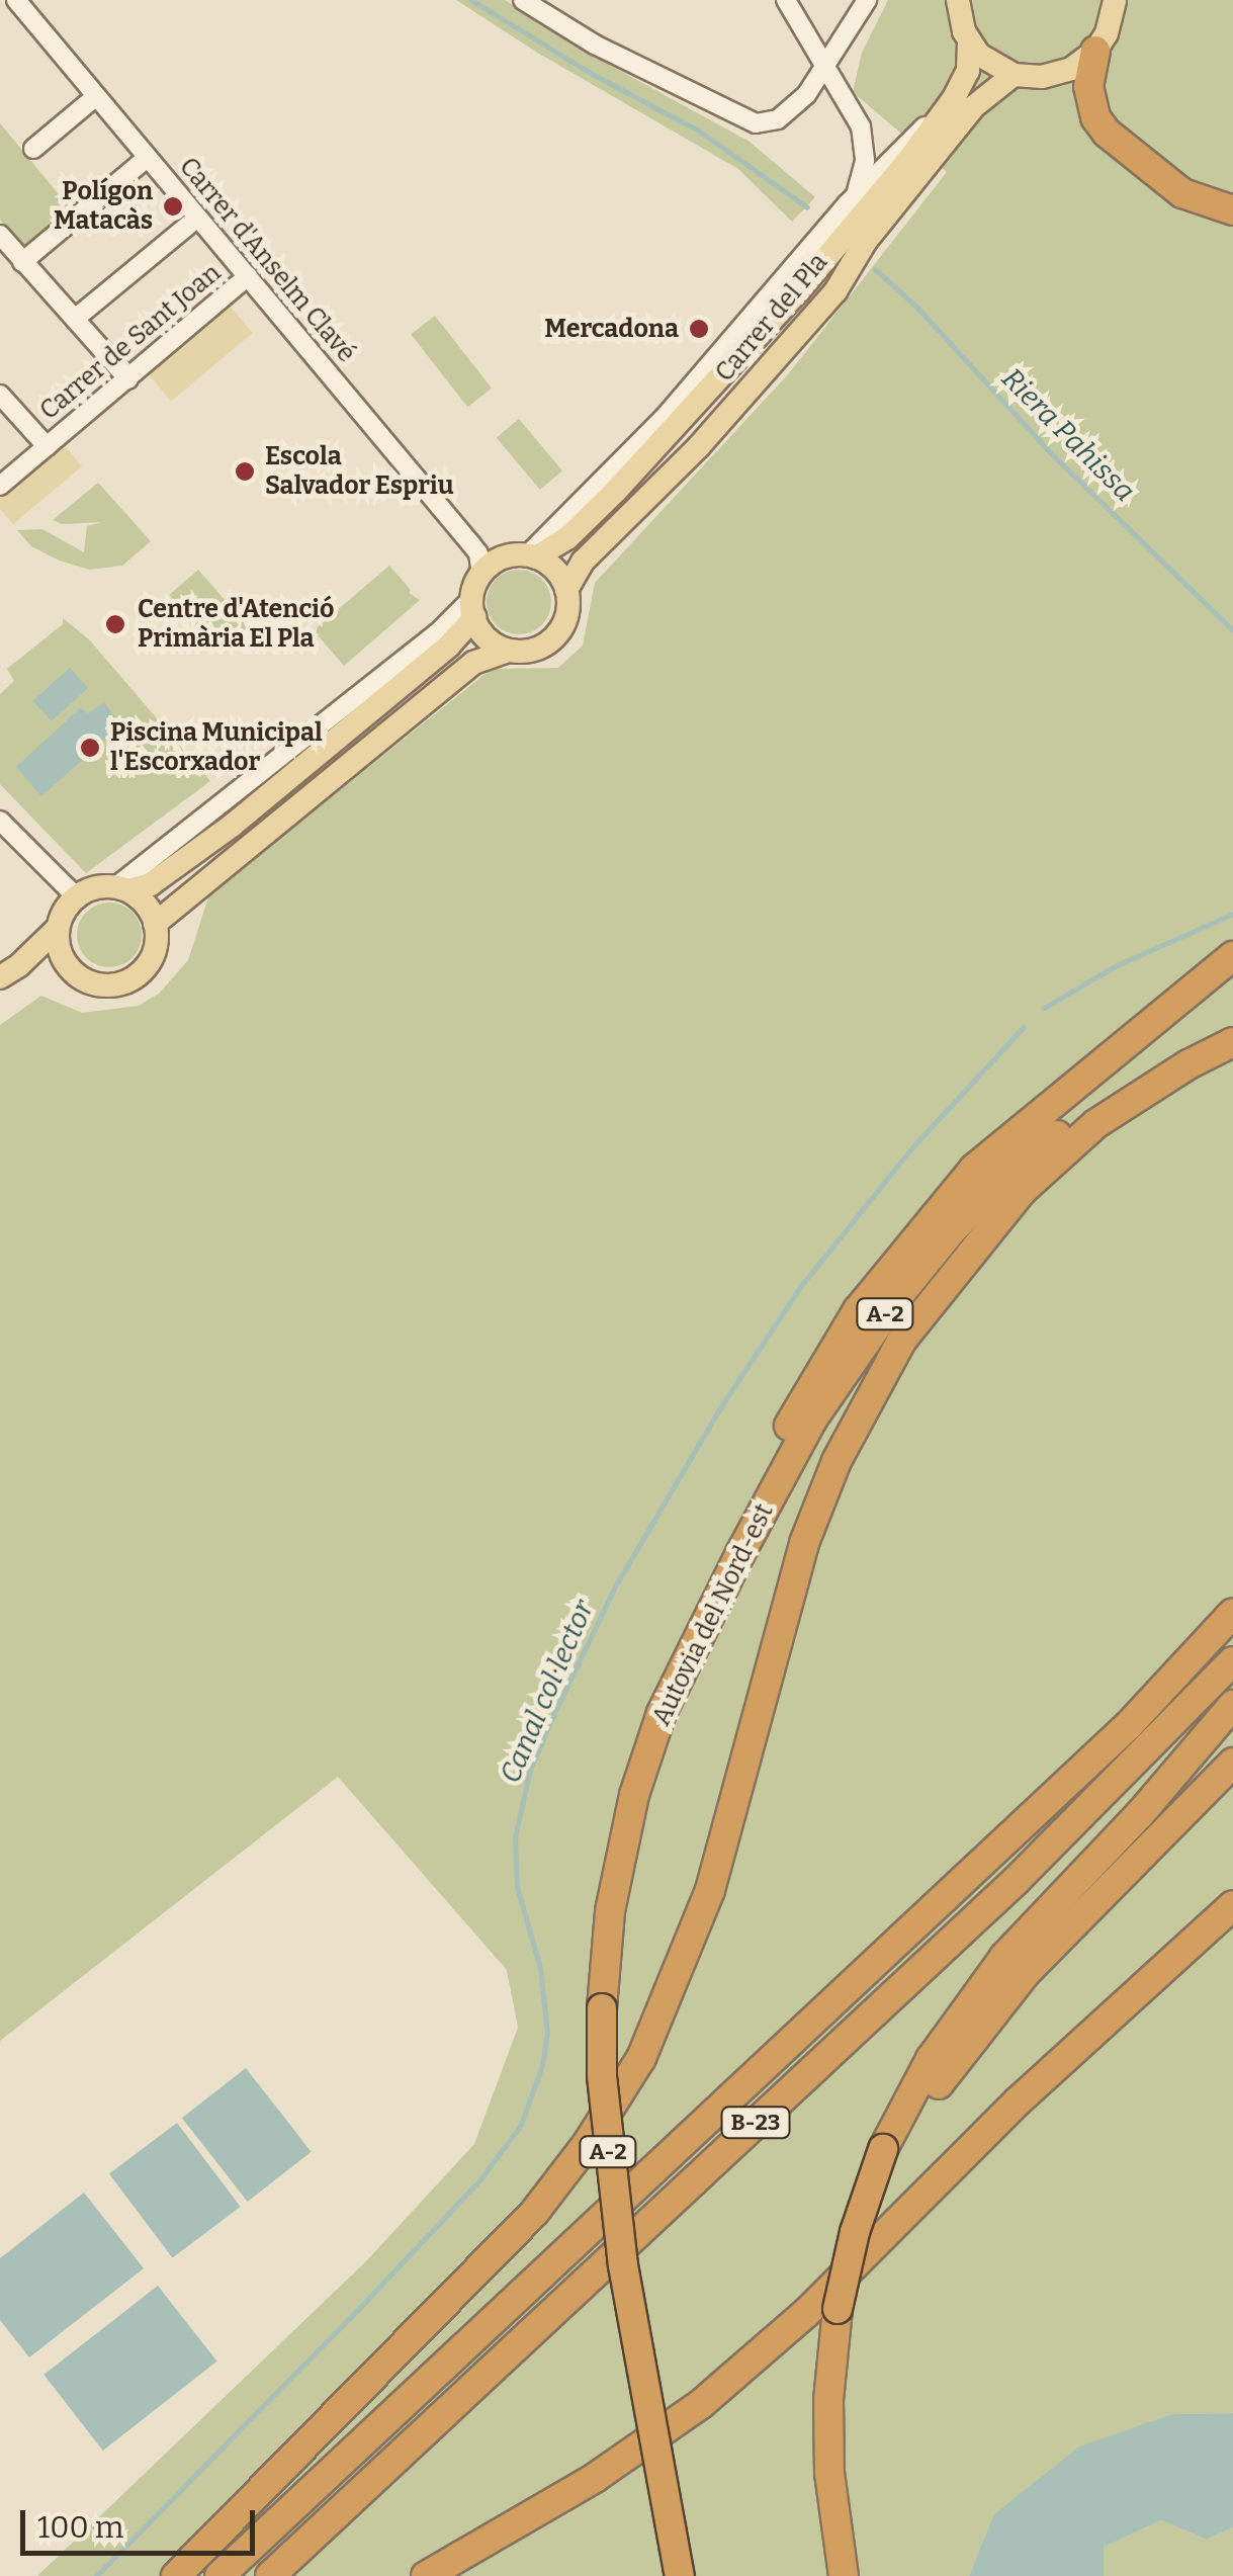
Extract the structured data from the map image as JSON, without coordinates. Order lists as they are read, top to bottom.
{
  "streets": {
    "highway": ["A-2", "Autovia del Nord-est", "B-23"],
    "main road": ["Carrer del Pla"],
    "street": ["Carrer d'Anselm Clavé", "Carrer de Sant Joan"]
  },
  "crossings": [
    ["Carrer d'Anselm Clavé", "Carrer del Pla"],
    ["Carrer d'Anselm Clavé", "Carrer de Sant Joan"]
  ],
  "water": ["Riera Pahissa", "Canal col·lector"],
  "places": [
    "Polígon Matacàs",
    "Mercadona",
    "Escola Salvador Espriu",
    "Centre d'Atenció Primària El Pla",
    "Piscina Municipal l'Escorxador"
  ],
  "scale_bar": "100 m"
}
